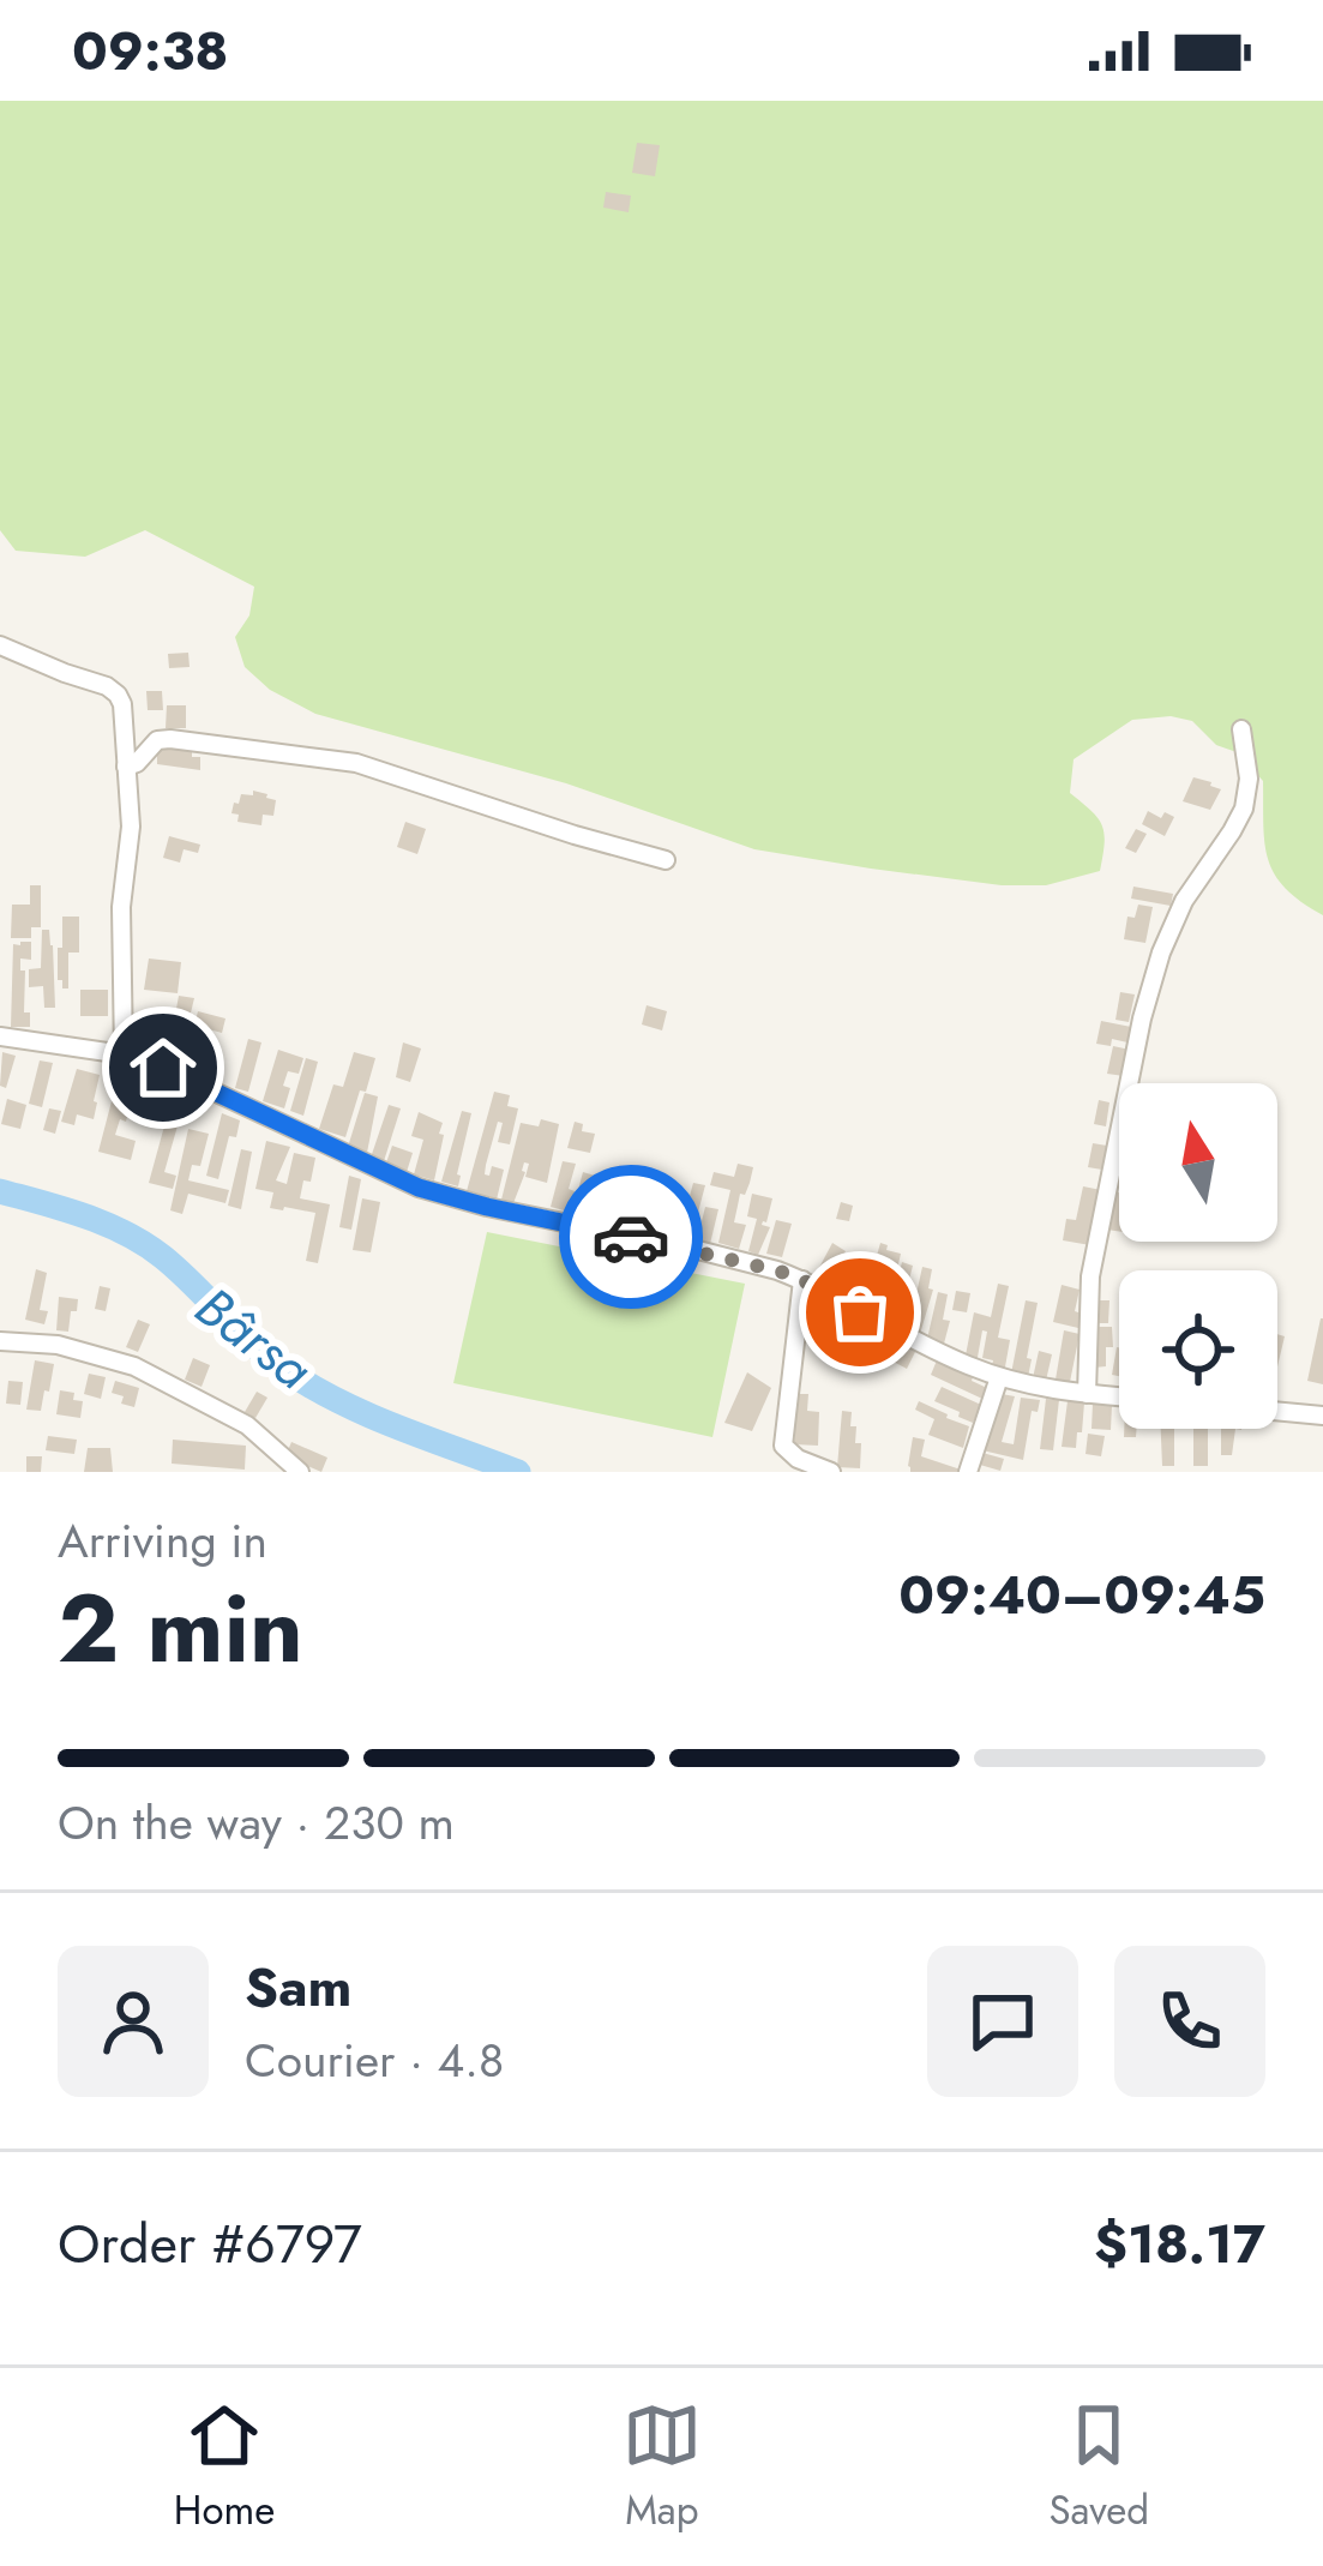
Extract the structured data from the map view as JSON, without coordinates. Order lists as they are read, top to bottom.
{
  "water": ["Bârsa"],
  "north": "top",
  "page": {
    "status": "09:38",
    "heading": ["2 min", "Arriving in", "09:40–09:45"],
    "panel": [
      "Sam",
      "Courier · 4.8",
      "Order #6797",
      "$18.17"
    ],
    "bar": "On the way · 230 m",
    "tabs": ["Home", "Map", "Saved"]
  }
}
